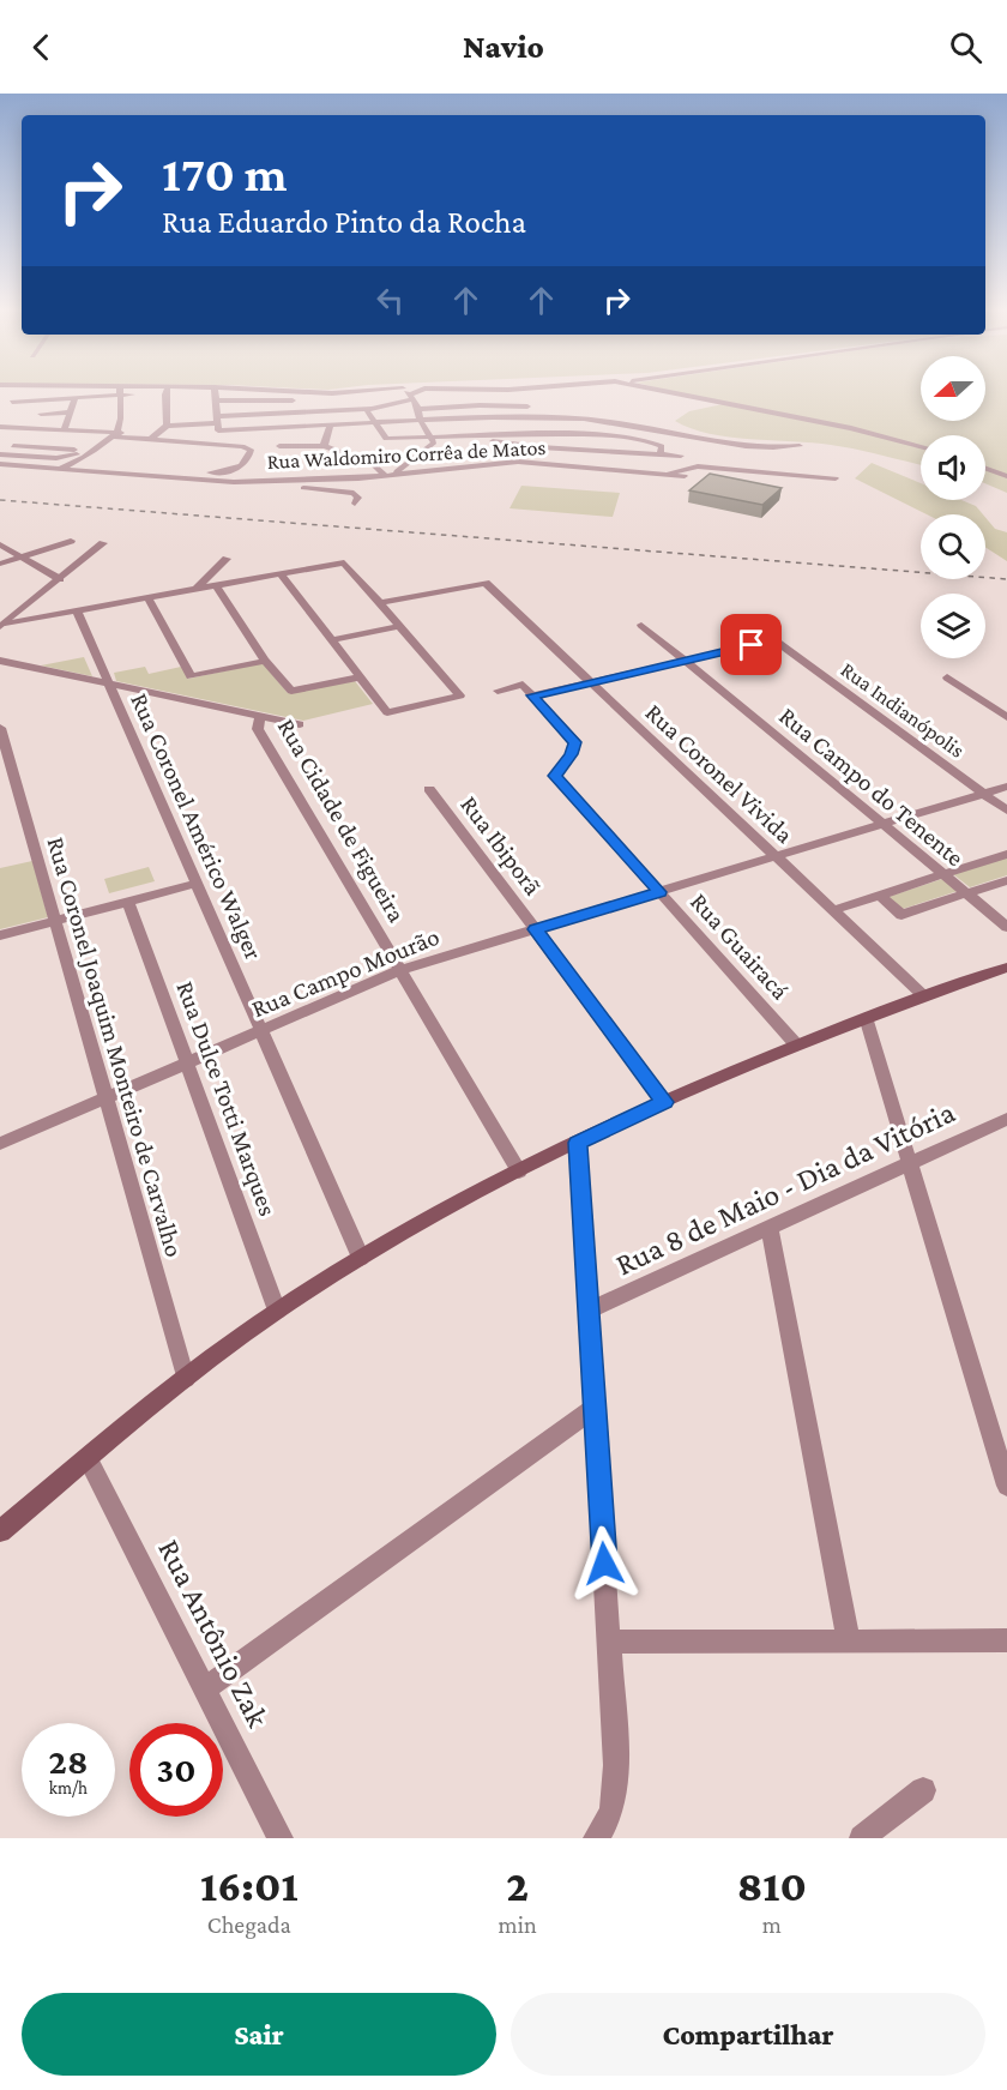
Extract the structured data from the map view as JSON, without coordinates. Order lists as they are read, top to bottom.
{
  "streets": {
    "street": [
      "Rua Waldomiro Corrêa de Matos",
      "Rua Indianópolis",
      "Rua Coronel Vivida",
      "Rua Campo do Tenente",
      "Rua Cidade de Figueira",
      "Rua Coronel Américo Walger",
      "Rua Ibiporã",
      "Rua Guairacá",
      "Rua Campo Mourão",
      "Rua Coronel Joaquim Monteiro de Carvalho",
      "Rua Dulce Totti Marques",
      "Rua 8 de Maio - Dia da Vitória",
      "Rua Antônio Zak"
    ]
  },
  "crossings": [
    ["Rua Indianópolis", "Rua Campo do Tenente"],
    ["Rua Indianópolis", "Rua Campo Mourão"],
    ["Rua Coronel Vivida", "Rua Campo Mourão"],
    ["Rua Campo do Tenente", "Rua Campo Mourão"],
    ["Rua Cidade de Figueira", "Rua Campo Mourão"],
    ["Rua Coronel Américo Walger", "Rua Campo Mourão"],
    ["Rua Ibiporã", "Rua Campo Mourão"],
    ["Rua Guairacá", "Rua Campo Mourão"],
    ["Rua Campo Mourão", "Rua Coronel Joaquim Monteiro de Carvalho"],
    ["Rua Campo Mourão", "Rua Dulce Totti Marques"]
  ],
  "north": "left",
  "page": {
    "header": "Navio",
    "turn": ["170 m", "Rua Eduardo Pinto da Rocha"],
    "speed": "28 km/h",
    "limit": "30",
    "eta": [
      "16:01",
      "Chegada",
      "2",
      "min",
      "810",
      "m"
    ],
    "buttons": ["Sair", "Compartilhar"]
  }
}
